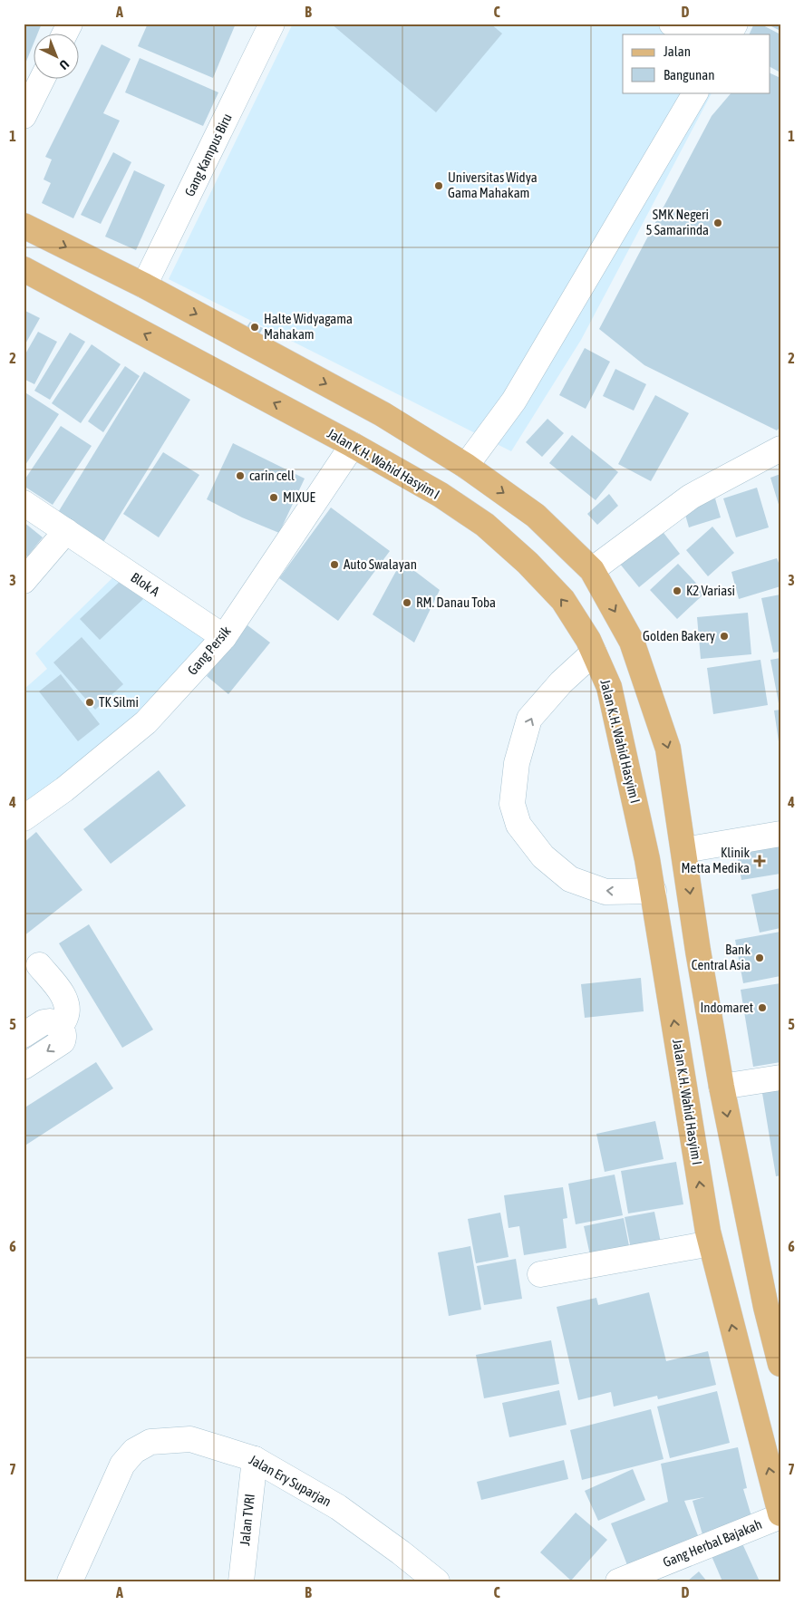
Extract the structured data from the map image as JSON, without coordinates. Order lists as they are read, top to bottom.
{
  "streets": {
    "main road": ["Jalan K.H. Wahid Hasyim I"],
    "street": [
      "Gang Kampus Biru",
      "Blok A",
      "Gang Persik",
      "Jalan Ery Suparjan",
      "Jalan TVRI",
      "Gang Herbal Bajakah"
    ]
  },
  "crossings": [
    ["Jalan K.H. Wahid Hasyim I", "Gang Persik"],
    ["Jalan K.H. Wahid Hasyim I", "Gang Herbal Bajakah"],
    ["Blok A", "Gang Persik"],
    ["Jalan Ery Suparjan", "Jalan TVRI"]
  ],
  "places": {
    "other": [
      "Universitas Widya Gama Mahakam",
      "SMK Negeri 5 Samarinda",
      "Halte Widyagama Mahakam",
      "carin cell",
      "MIXUE",
      "Auto Swalayan",
      "K2 Variasi",
      "RM. Danau Toba",
      "Golden Bakery",
      "TK Silmi",
      "Bank Central Asia",
      "Indomaret"
    ],
    "health": ["Klinik Metta Medika"]
  },
  "legend": ["Jalan", "Bangunan"],
  "north": "bottom right",
  "grid": {
    "columns": [
      "A",
      "B",
      "C",
      "D"
    ],
    "rows": [
      "1",
      "2",
      "3",
      "4",
      "5",
      "6",
      "7"
    ]
  }
}
